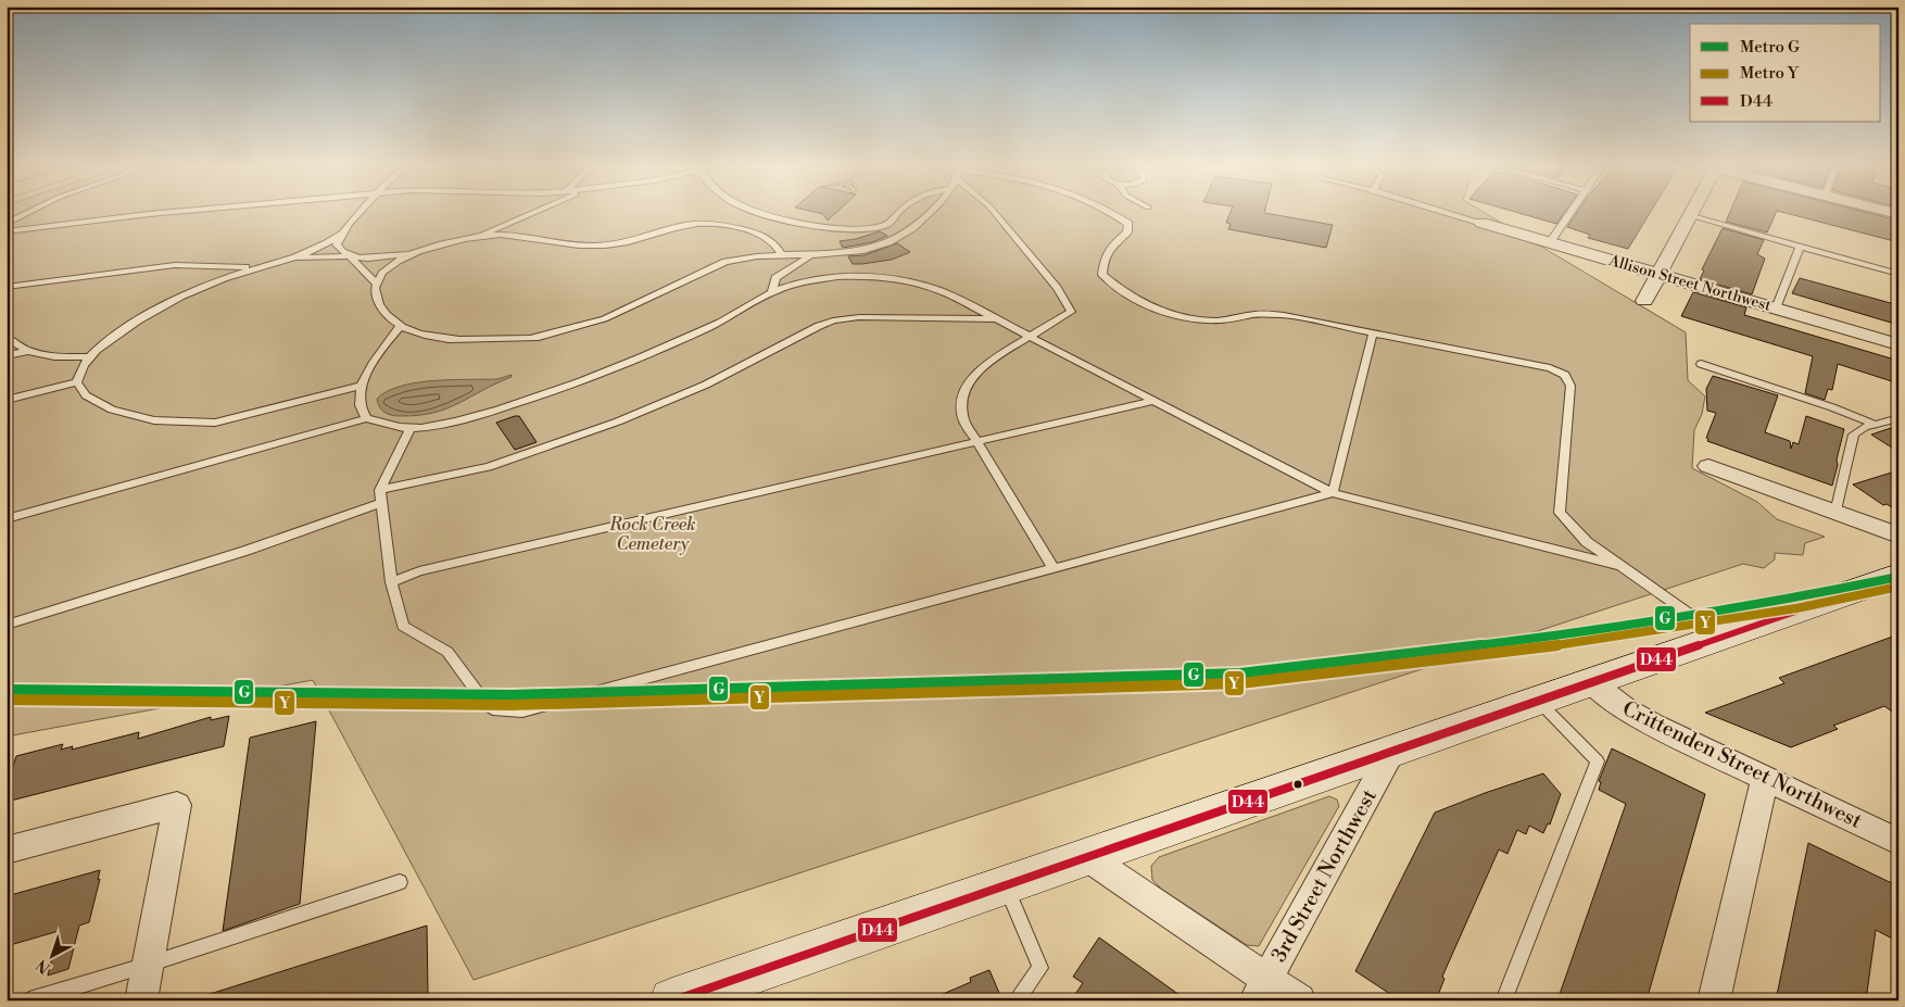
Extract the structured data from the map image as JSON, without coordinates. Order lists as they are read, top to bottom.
{
  "streets": {
    "street": ["Allison Street Northwest", "Crittenden Street Northwest", "3rd Street Northwest"]
  },
  "parks": ["Rock Creek Cemetery"],
  "lines": ["transit line D44", "metro line G", "metro line Y"],
  "legend": ["Metro G", "Metro Y", "D44"],
  "north": "bottom left"
}
